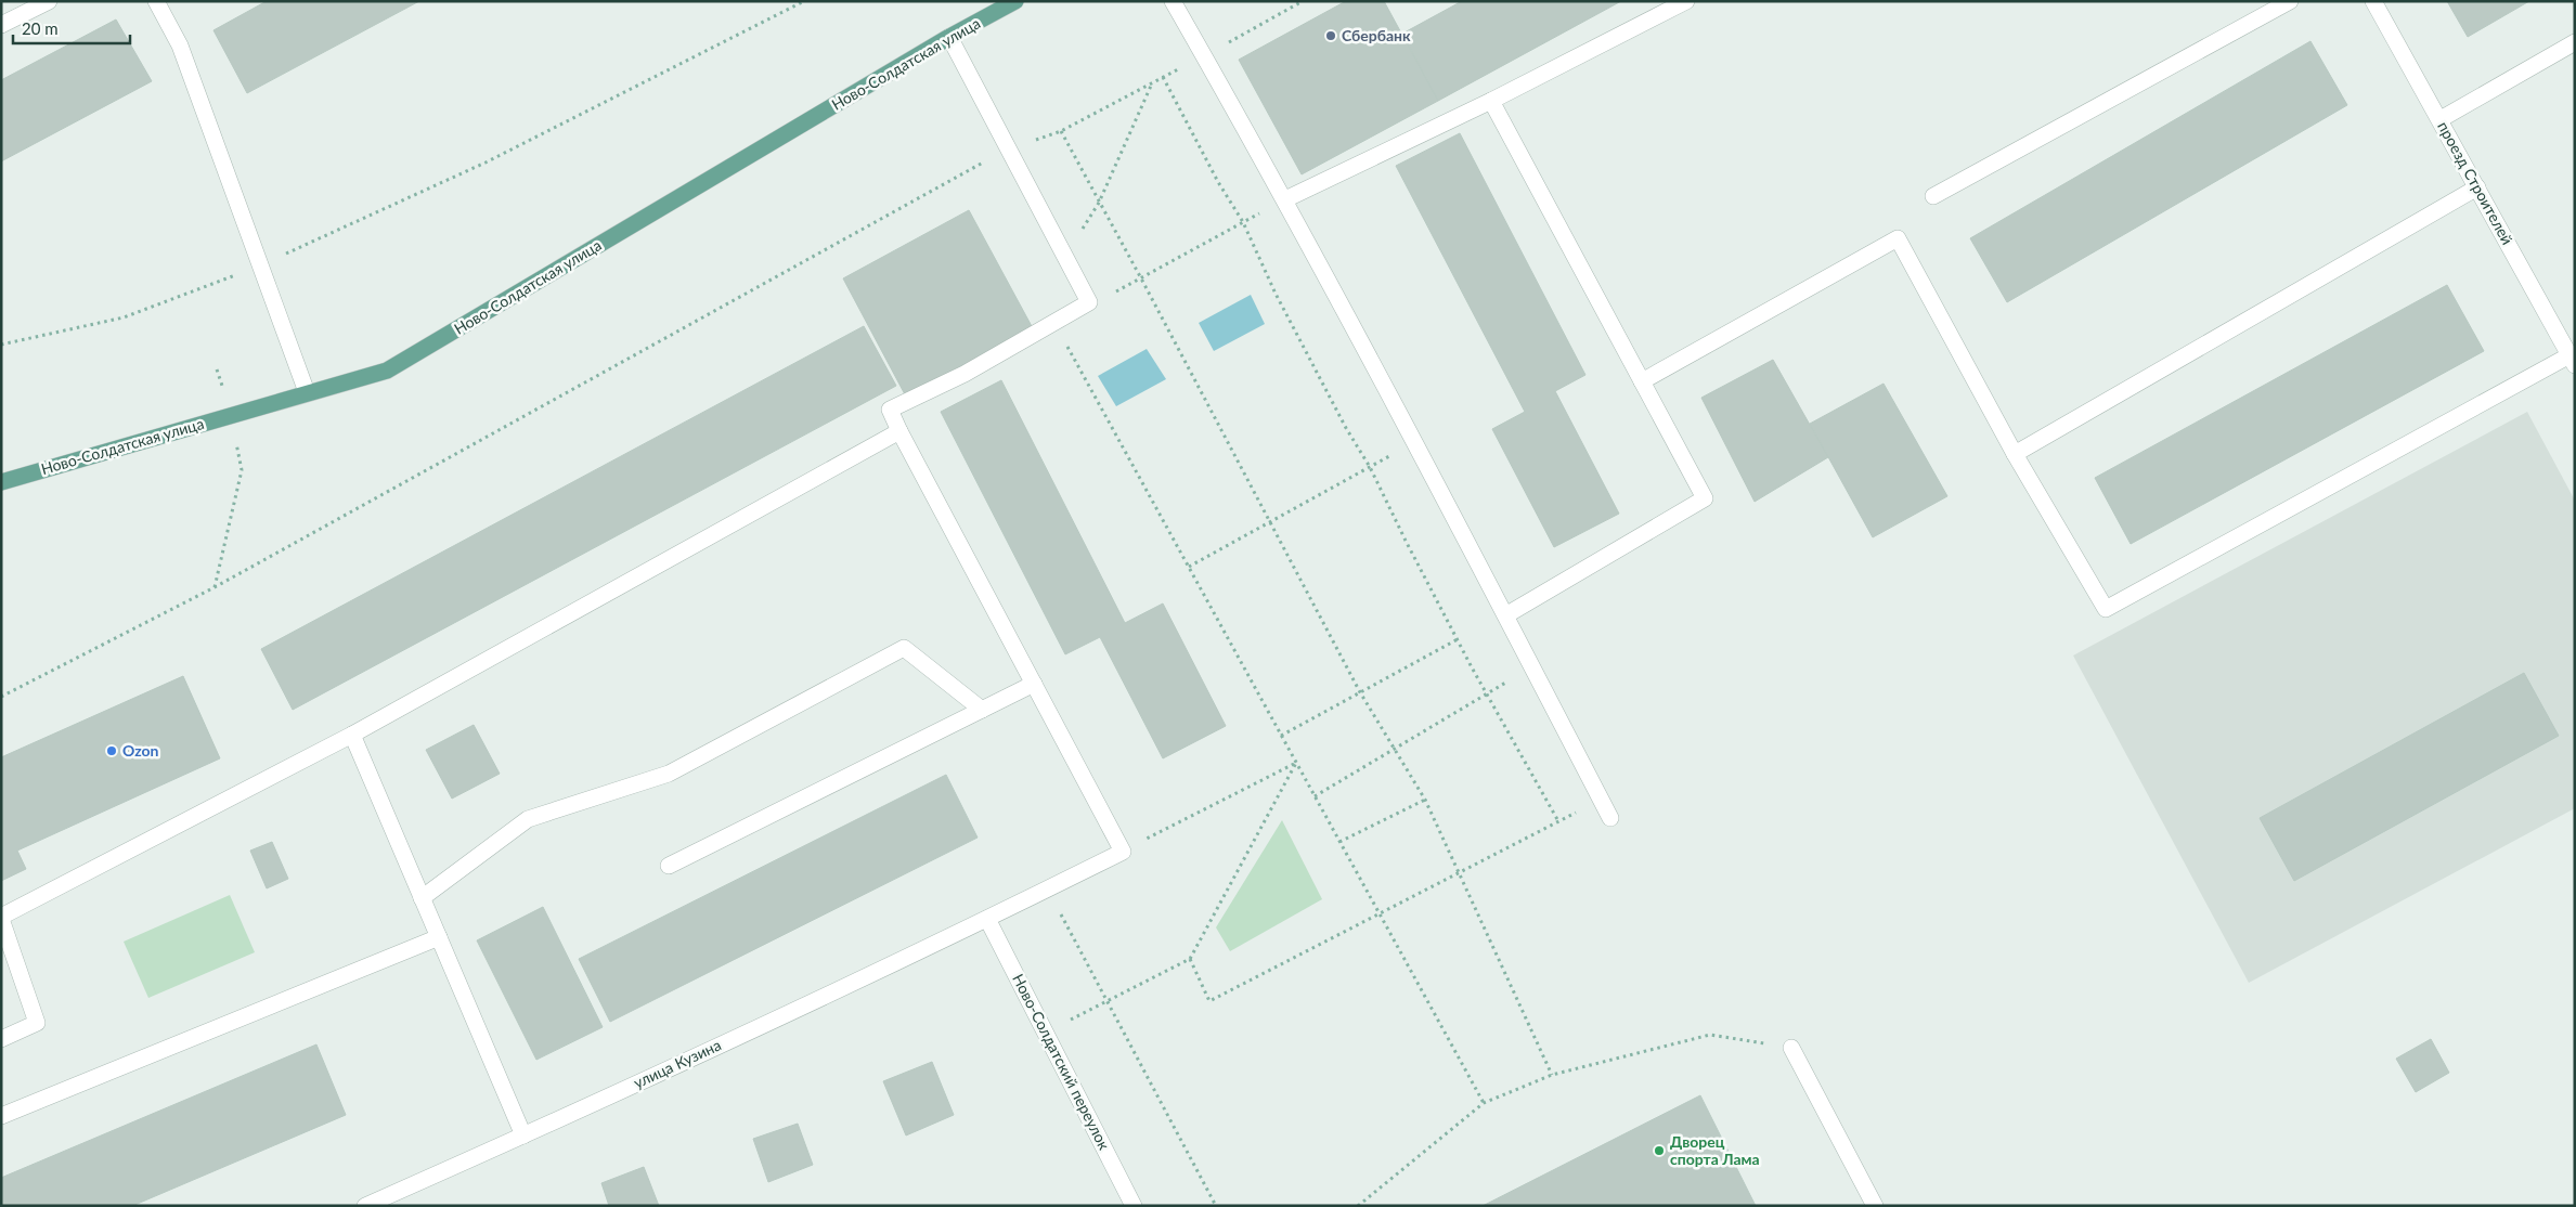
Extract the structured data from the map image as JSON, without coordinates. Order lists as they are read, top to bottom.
{
  "streets": {
    "main road": ["Ново-Солдатская улица"],
    "street": ["проезд Строителей", "Ново-Солдатский переулок", "улица Кузина"]
  },
  "crossings": [
    ["Ново-Солдатский переулок", "улица Кузина"]
  ],
  "places": ["Сбербанк", "Ozon", "Дворец спорта Лама"],
  "scale_bar": "20 m"
}
